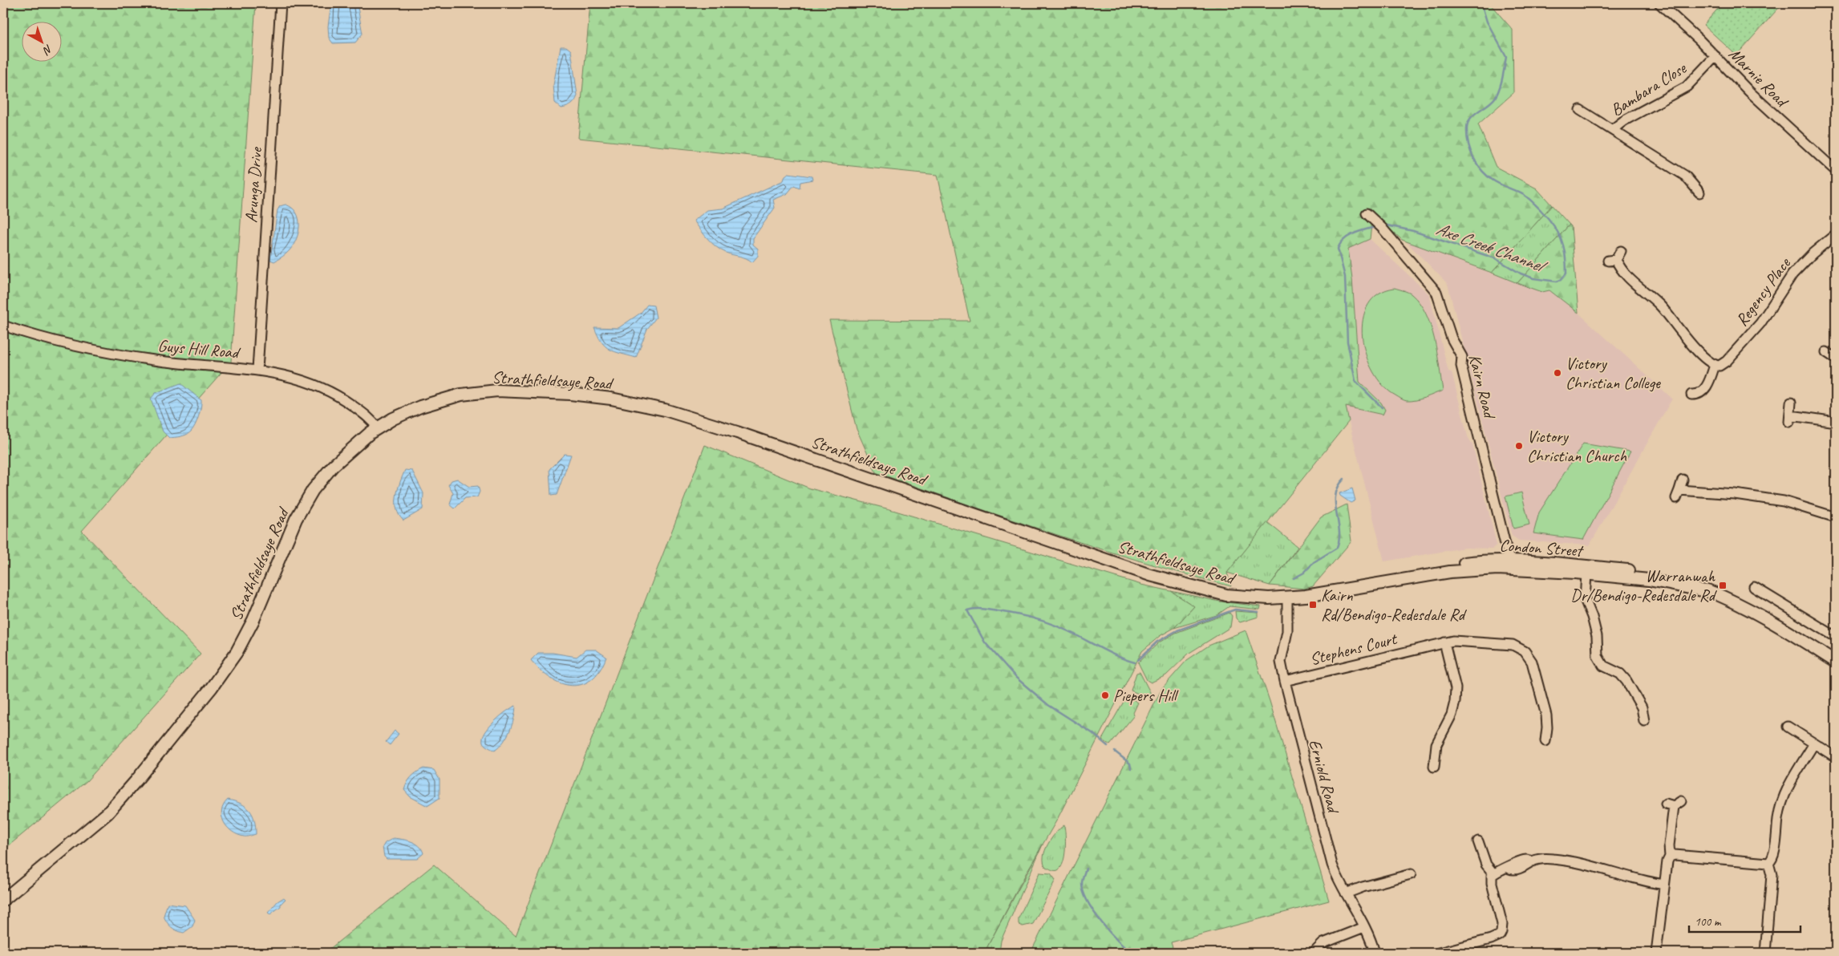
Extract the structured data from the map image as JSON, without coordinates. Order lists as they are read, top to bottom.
{
  "streets": {
    "main road": ["Strathfieldsaye Road", "Condon Street"],
    "street": [
      "Marnie Road",
      "Bambara Close",
      "Arunga Drive",
      "Regency Place",
      "Guys Hill Road",
      "Kairn Road",
      "Stephens Court",
      "Erniold Road"
    ]
  },
  "crossings": [
    ["Marnie Road", "Bambara Close"],
    ["Arunga Drive", "Guys Hill Road"],
    ["Guys Hill Road", "Strathfieldsaye Road"],
    ["Strathfieldsaye Road", "Condon Street"],
    ["Strathfieldsaye Road", "Erniold Road"],
    ["Kairn Road", "Condon Street"],
    ["Condon Street", "Erniold Road"],
    ["Stephens Court", "Erniold Road"]
  ],
  "water": ["Axe Creek Channel"],
  "places": {
    "other": ["Victory Christian College", "Victory Christian Church", "Piepers Hill"],
    "transit": ["Warranwah Dr/Bendigo-Redesdale Rd", "Kairn Rd/Bendigo-Redesdale Rd"]
  },
  "scale_bar": "100 m",
  "north": "bottom right"
}
